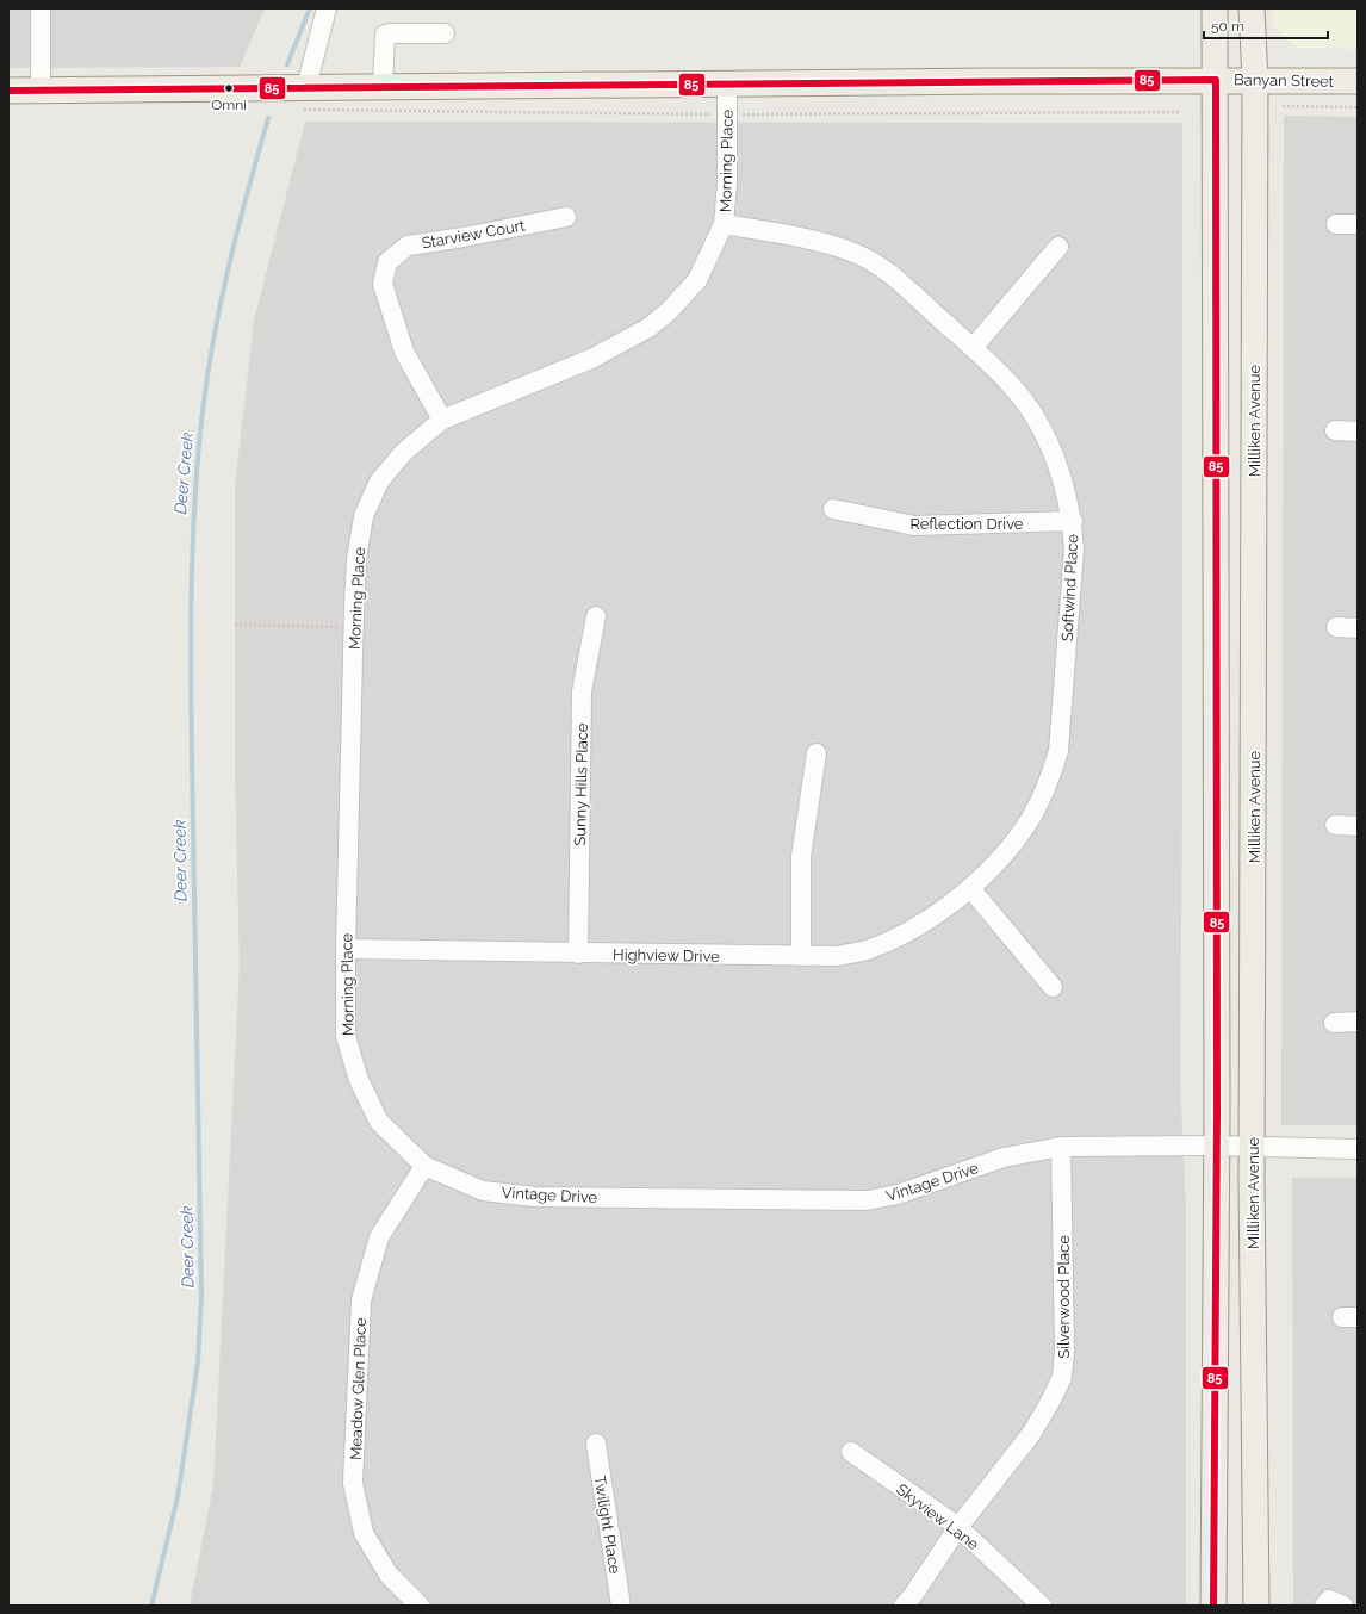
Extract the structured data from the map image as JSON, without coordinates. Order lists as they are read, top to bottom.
{
  "streets": {
    "main road": ["Banyan Street", "Milliken Avenue"],
    "street": [
      "Morning Place",
      "Starview Court",
      "Reflection Drive",
      "Softwind Place",
      "Sunny Hills Place",
      "Highview Drive",
      "Vintage Drive",
      "Silverwood Place",
      "Meadow Glen Place",
      "Skyview Lane",
      "Twilight Place"
    ]
  },
  "crossings": [
    ["Banyan Street", "Morning Place"],
    ["Banyan Street", "Milliken Avenue"],
    ["Morning Place", "Starview Court"],
    ["Morning Place", "Softwind Place"],
    ["Morning Place", "Highview Drive"],
    ["Morning Place", "Vintage Drive"],
    ["Morning Place", "Meadow Glen Place"],
    ["Milliken Avenue", "Vintage Drive"],
    ["Reflection Drive", "Softwind Place"],
    ["Softwind Place", "Highview Drive"],
    ["Sunny Hills Place", "Highview Drive"],
    ["Vintage Drive", "Silverwood Place"],
    ["Vintage Drive", "Meadow Glen Place"],
    ["Silverwood Place", "Skyview Lane"]
  ],
  "water": ["Deer Creek"],
  "places": ["Omni"],
  "lines": ["transit line 85"],
  "scale_bar": "50 m"
}
